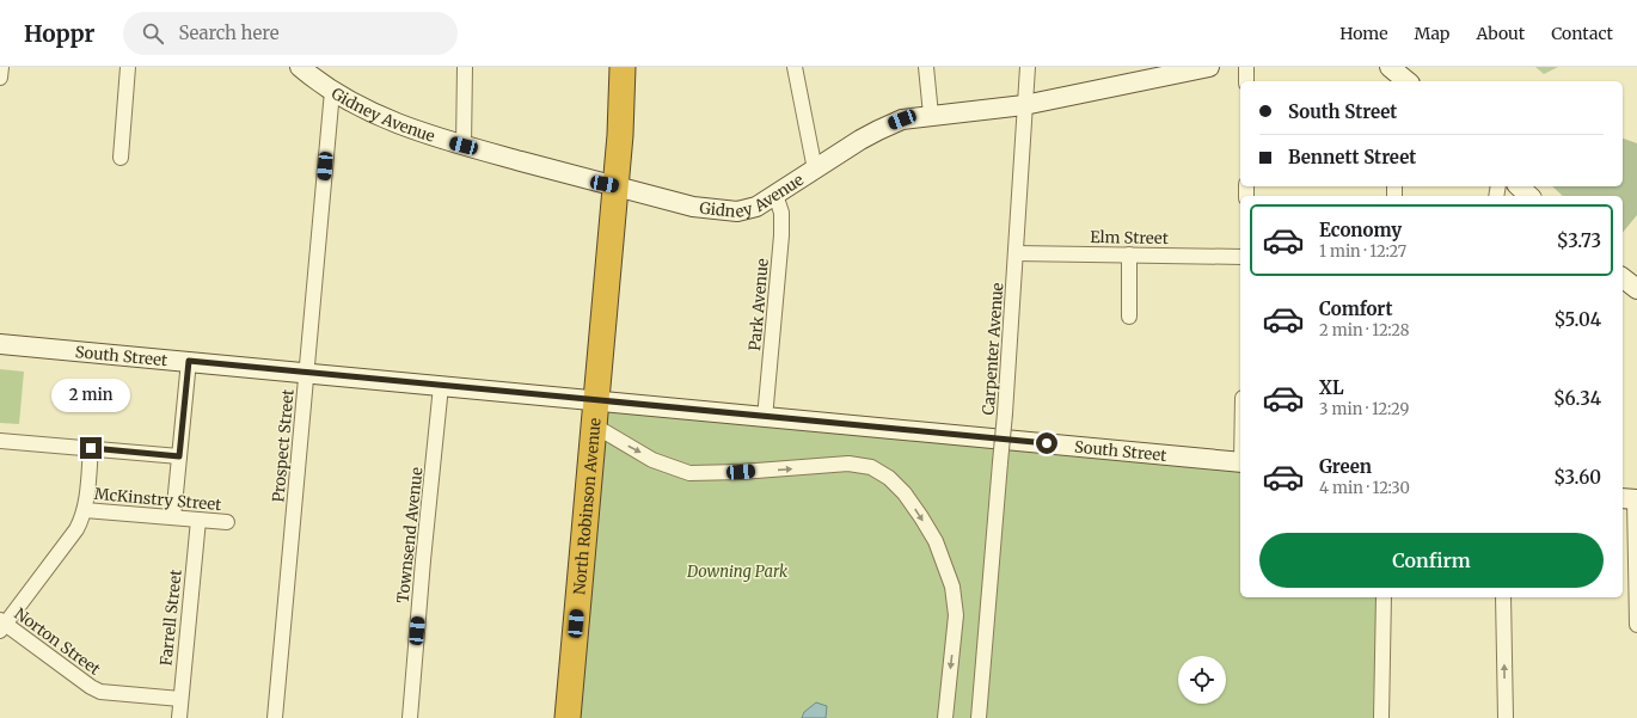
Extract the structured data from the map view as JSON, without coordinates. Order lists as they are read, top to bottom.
{
  "streets": {
    "highway": ["North Robinson Avenue"],
    "street": [
      "Gidney Avenue",
      "Elm Street",
      "Park Avenue",
      "Carpenter Avenue",
      "South Street",
      "Prospect Street",
      "McKinstry Street",
      "Townsend Avenue",
      "Farrell Street",
      "Norton Street"
    ]
  },
  "crossings": [
    ["Gidney Avenue", "Park Avenue"],
    ["Gidney Avenue", "Carpenter Avenue"],
    ["Gidney Avenue", "Prospect Street"],
    ["Gidney Avenue", "North Robinson Avenue"],
    ["Elm Street", "Carpenter Avenue"],
    ["Park Avenue", "South Street"],
    ["South Street", "Prospect Street"],
    ["South Street", "North Robinson Avenue"],
    ["South Street", "Townsend Avenue"],
    ["McKinstry Street", "Farrell Street"],
    ["Farrell Street", "Norton Street"]
  ],
  "parks": ["Downing Park"],
  "page": {
    "header": "Hoppr",
    "search": "Search here",
    "nav": [
      "Home",
      "Map",
      "About",
      "Contact"
    ],
    "banner": ["South Street", "Bennett Street"],
    "list": [
      {
        "name": "Economy",
        "note": "1 min · 12:27",
        "value": "$3.73"
      },
      {
        "name": "Comfort",
        "note": "2 min · 12:28",
        "value": "$5.04"
      },
      {
        "name": "XL",
        "note": "3 min · 12:29",
        "value": "$6.34"
      },
      {
        "name": "Green",
        "note": "4 min · 12:30",
        "value": "$3.60"
      }
    ],
    "bubble": "2 min",
    "buttons": "Confirm"
  }
}
